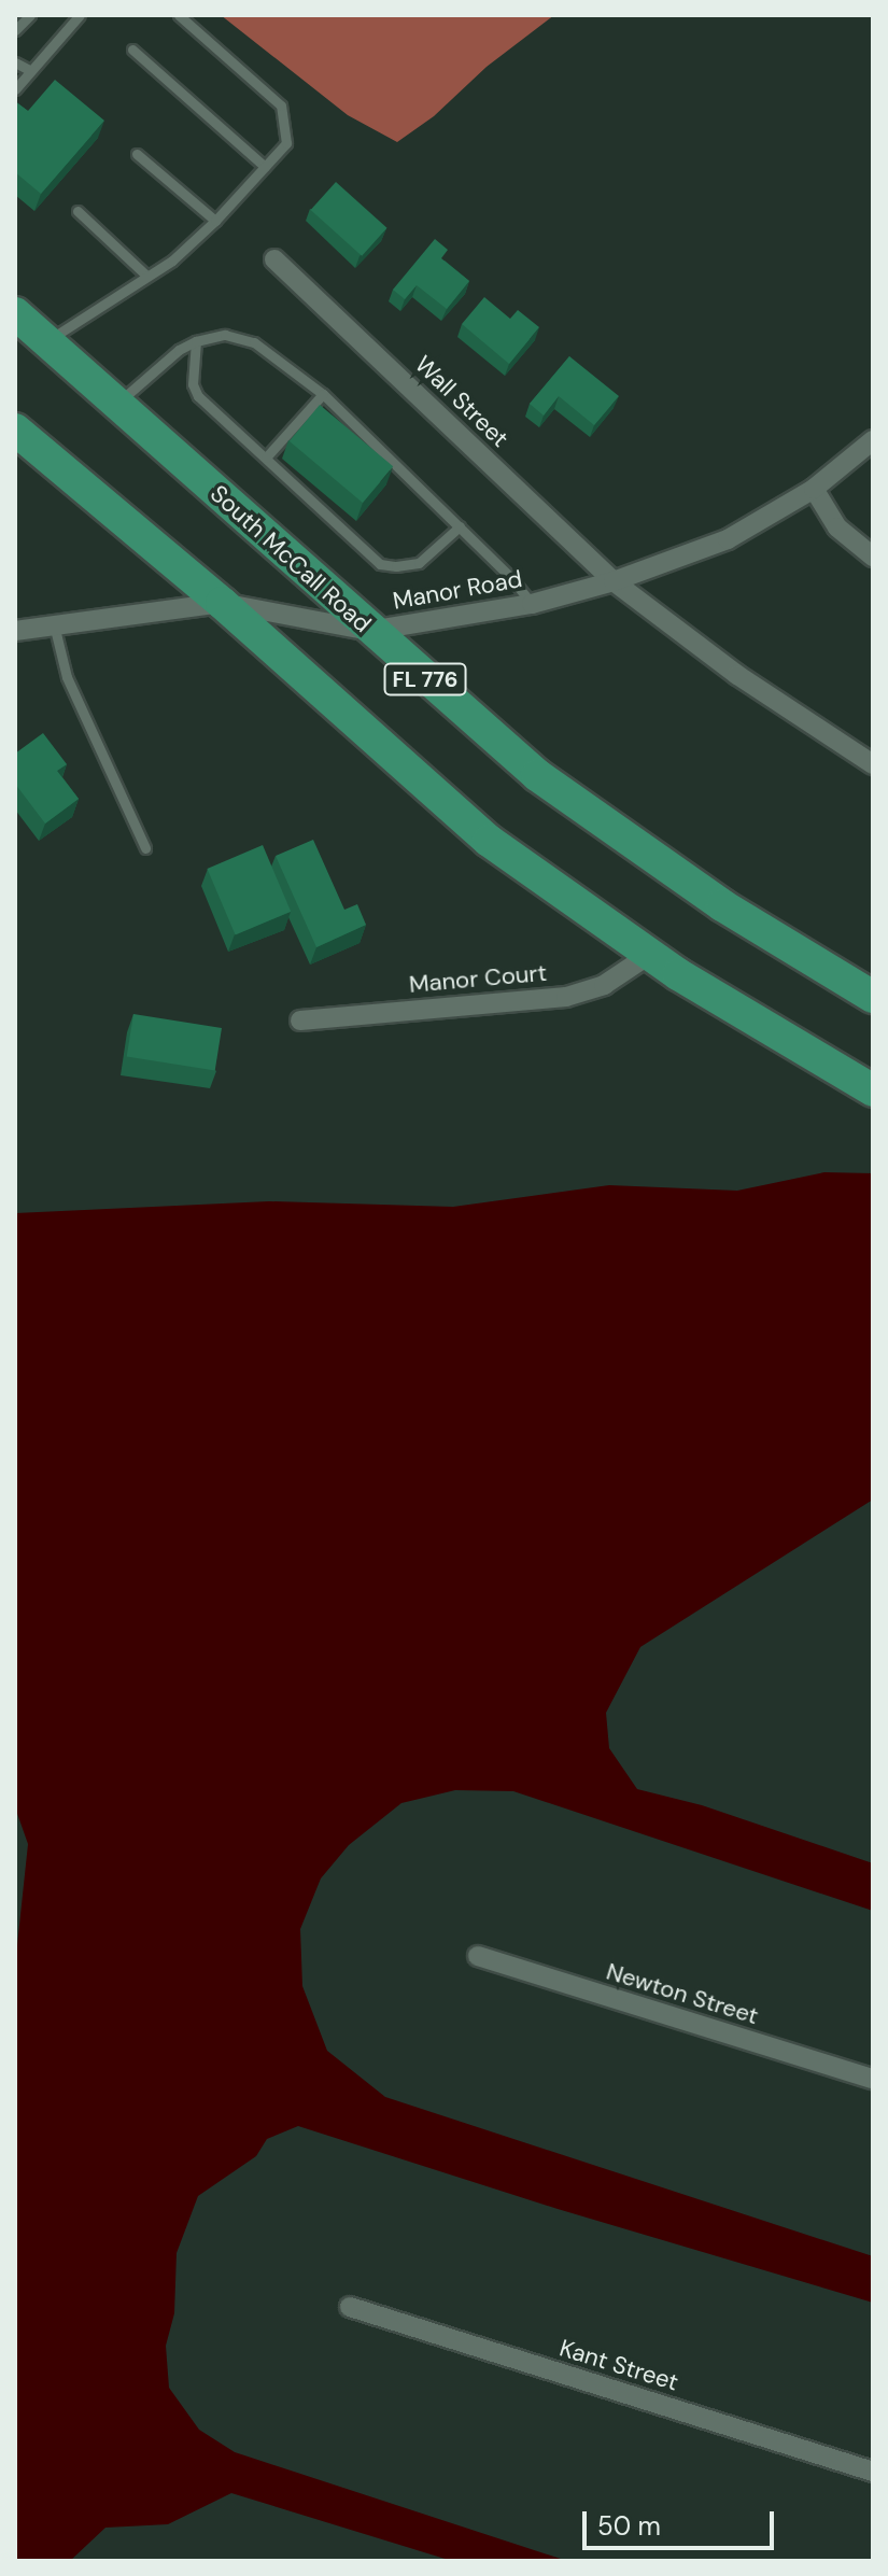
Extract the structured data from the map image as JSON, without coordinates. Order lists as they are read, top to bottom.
{
  "streets": {
    "main road": ["South McCall Road", "FL 776"],
    "street": [
      "Wall Street",
      "Manor Road",
      "Manor Court",
      "Newton Street",
      "Kant Street"
    ]
  },
  "crossings": [
    ["Wall Street", "Manor Road"],
    ["South McCall Road", "Manor Road"]
  ],
  "scale_bar": "50 m"
}
